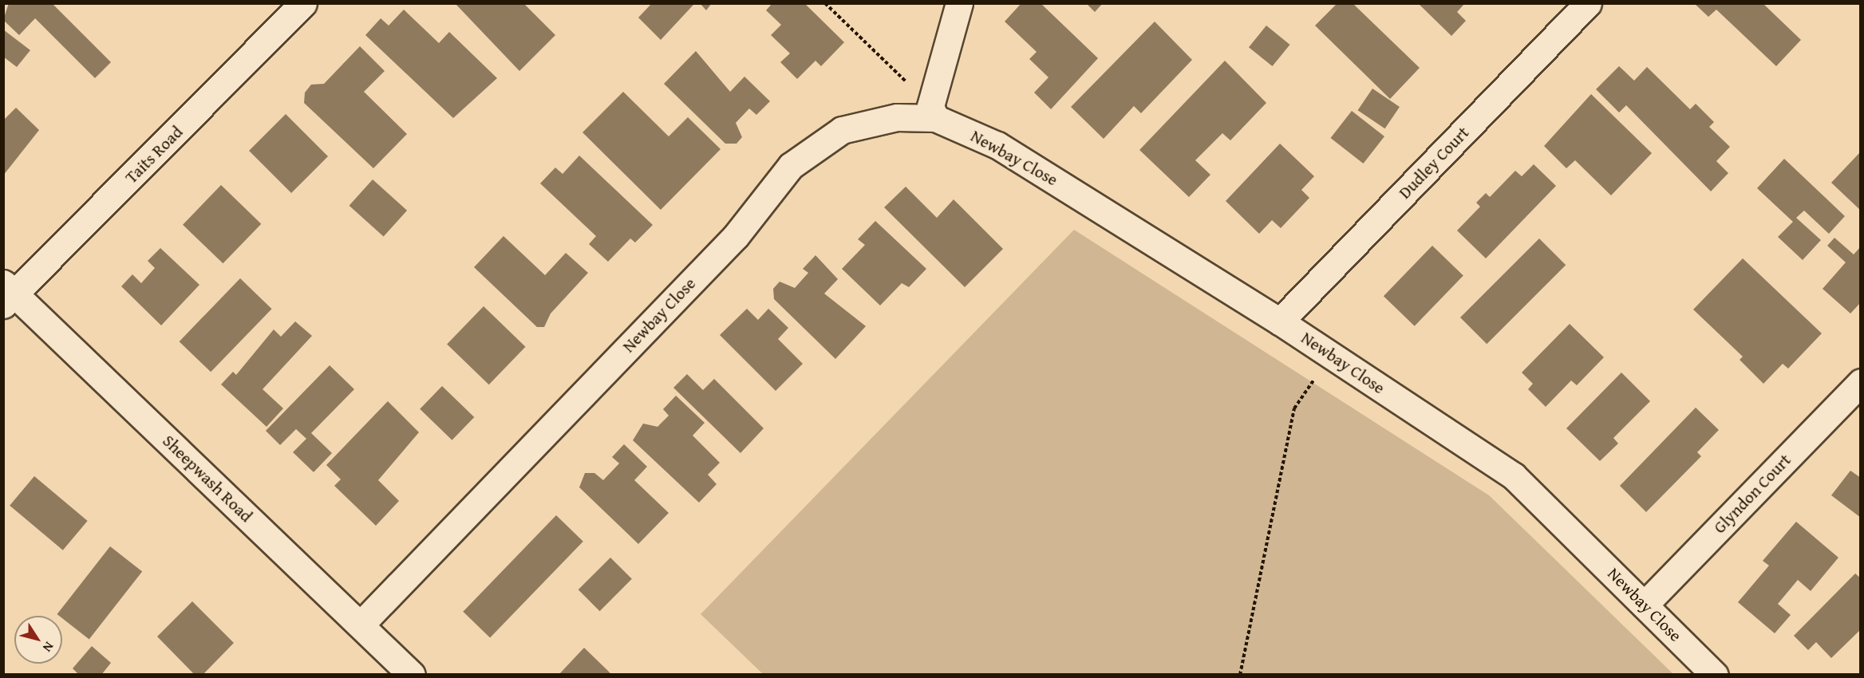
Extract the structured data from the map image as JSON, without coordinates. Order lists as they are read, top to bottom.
{
  "streets": {
    "street": [
      "Taits Road",
      "Newbay Close",
      "Dudley Court",
      "Sheepwash Road",
      "Glyndon Court"
    ]
  },
  "crossings": [
    ["Taits Road", "Sheepwash Road"],
    ["Newbay Close", "Dudley Court"],
    ["Newbay Close", "Sheepwash Road"],
    ["Newbay Close", "Glyndon Court"]
  ],
  "north": "bottom right"
}
